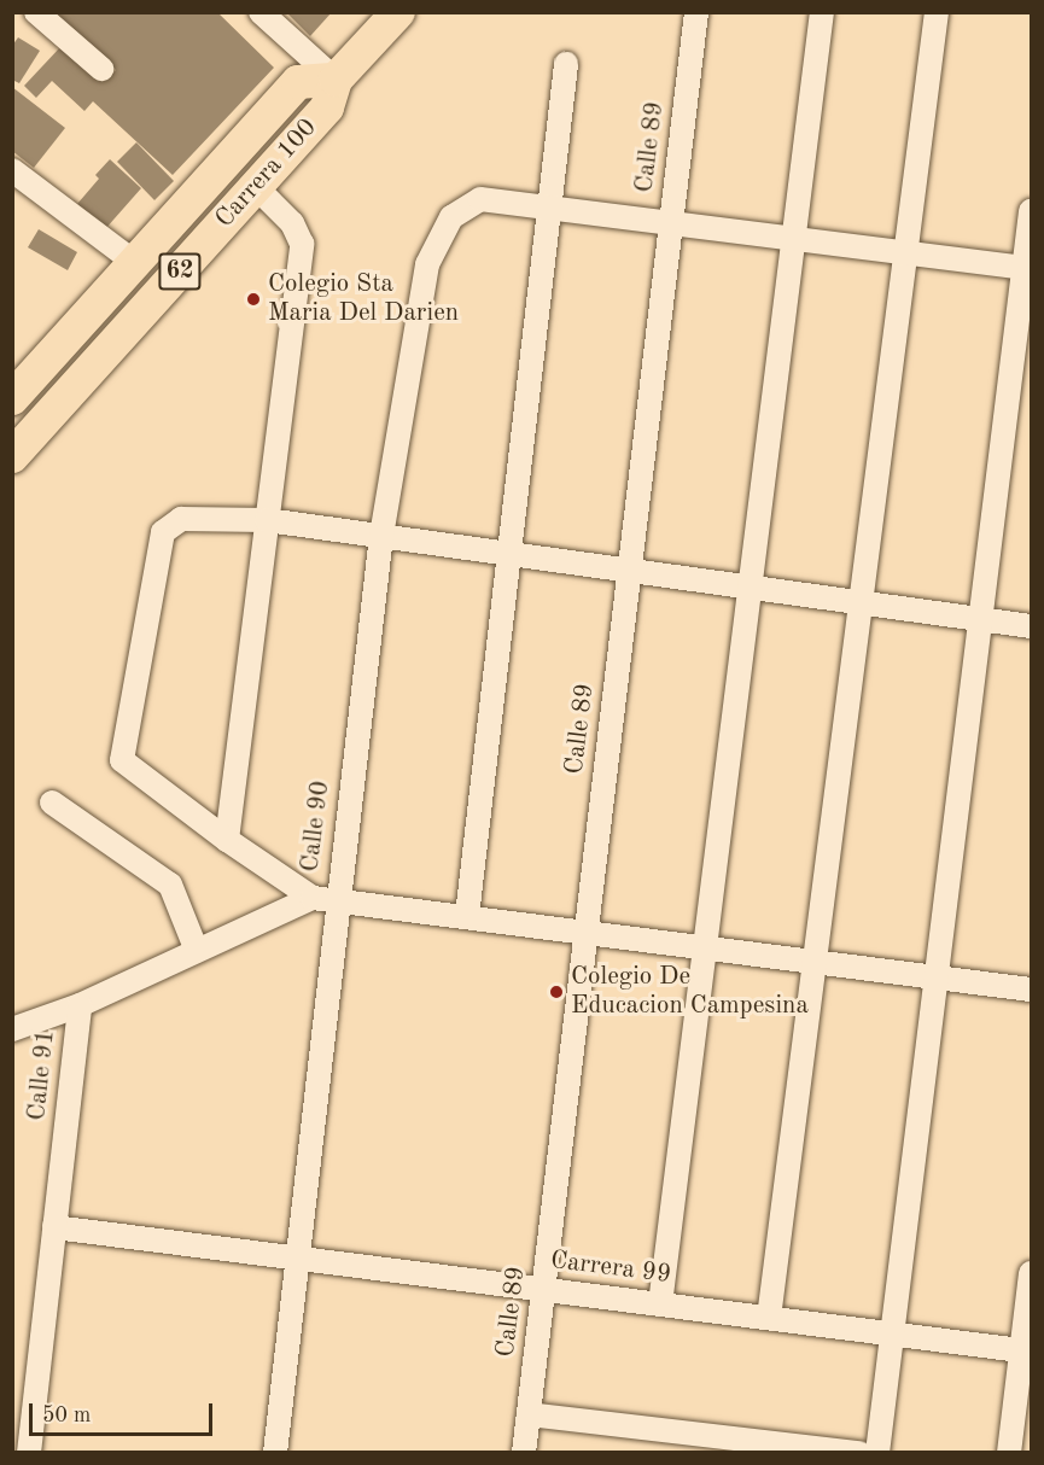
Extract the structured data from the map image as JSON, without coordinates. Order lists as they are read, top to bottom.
{
  "streets": {
    "highway": ["Carrera 100", "62"],
    "street": [
      "Calle 89",
      "Calle 90",
      "Calle 91",
      "Carrera 99"
    ]
  },
  "crossings": [
    ["Calle 89", "Carrera 99"],
    ["Calle 90", "Carrera 99"],
    ["Calle 91", "Carrera 99"]
  ],
  "places": ["Colegio Sta Maria Del Darien", "Colegio De Educacion Campesina"],
  "scale_bar": "50 m"
}
